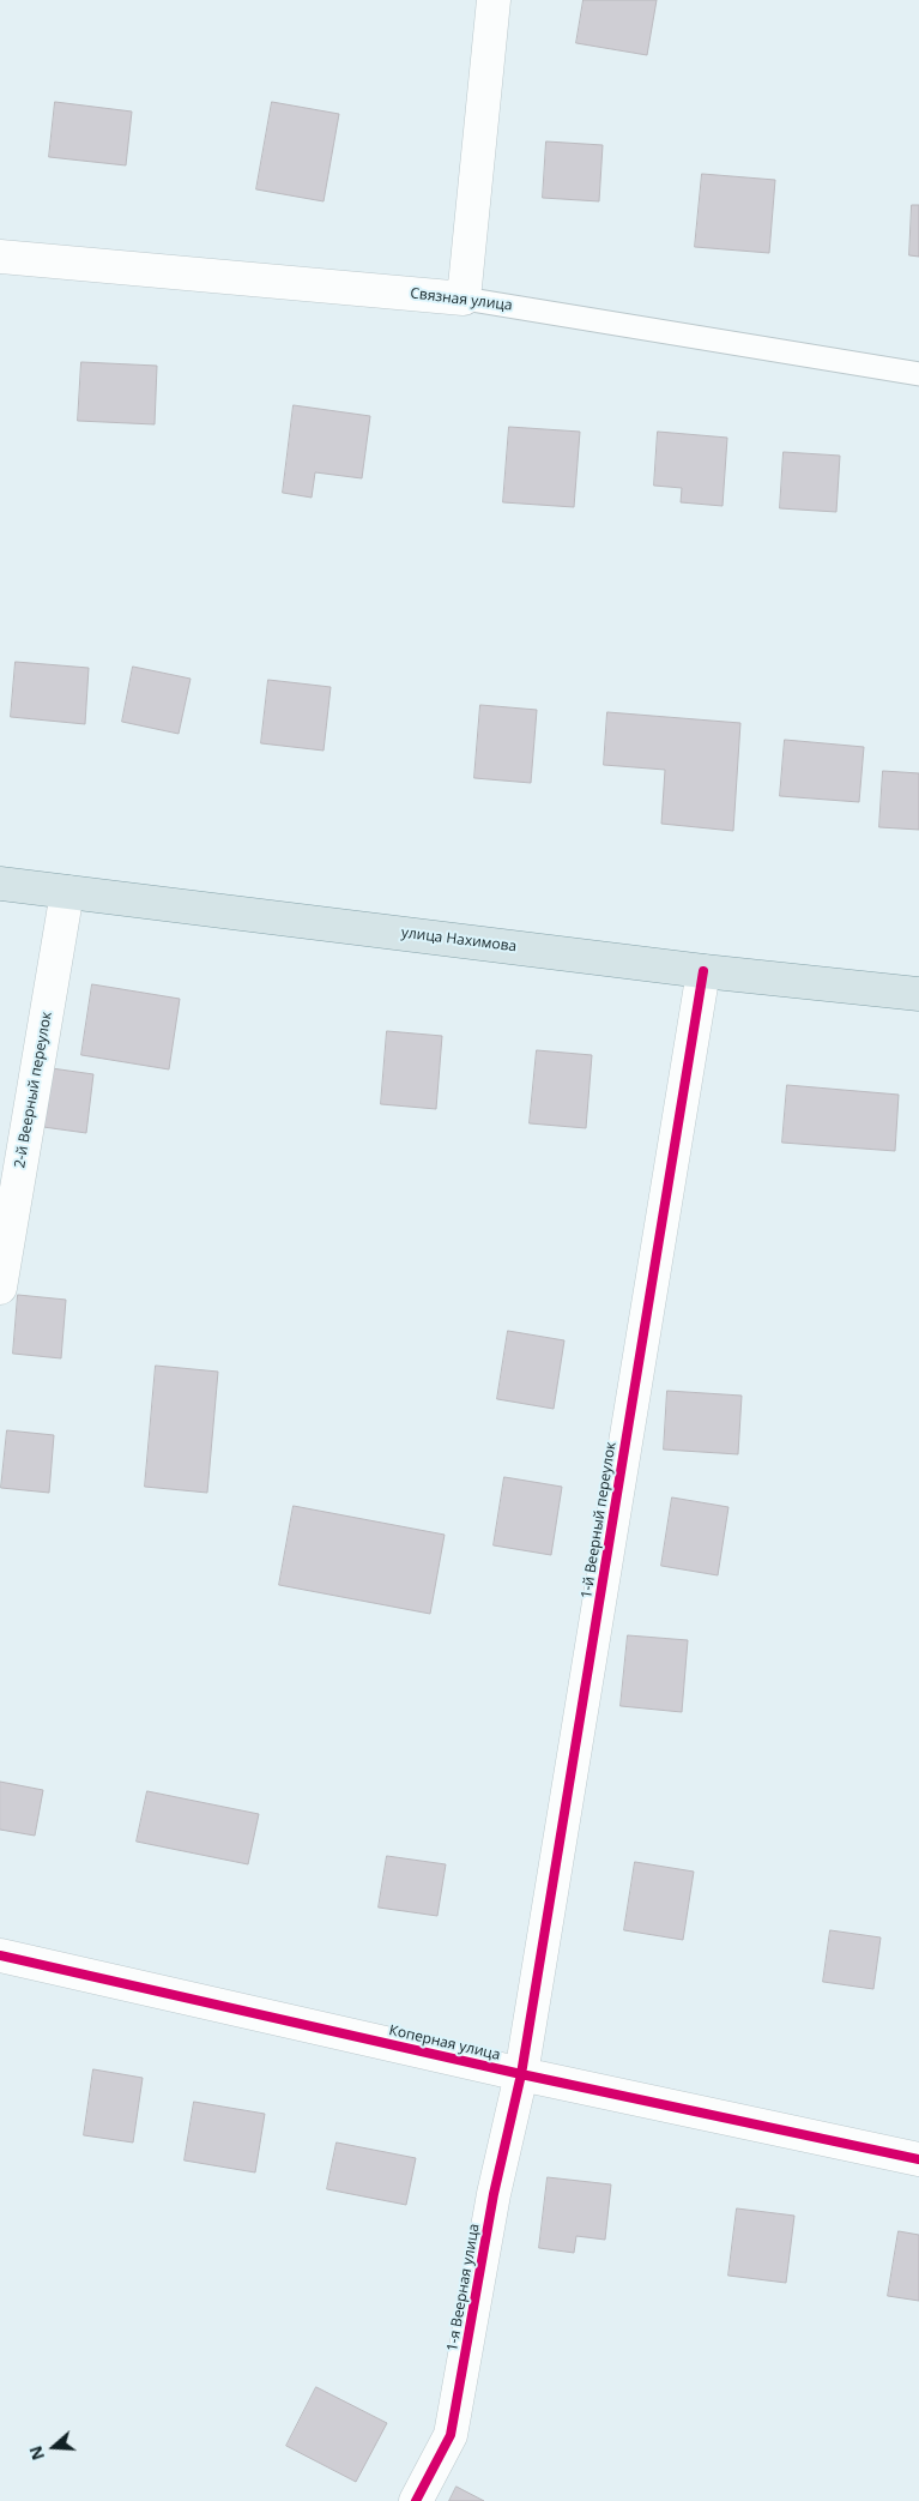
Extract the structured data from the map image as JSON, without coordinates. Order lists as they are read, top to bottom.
{
  "streets": {
    "main road": ["улица Нахимова"],
    "street": [
      "Связная улица",
      "2-й Веерный переулок",
      "1-й Веерный переулок",
      "Коперная улица",
      "1-я Веерная улица"
    ]
  },
  "crossings": [
    ["улица Нахимова", "2-й Веерный переулок"],
    ["улица Нахимова", "1-й Веерный переулок"],
    ["1-й Веерный переулок", "Коперная улица"],
    ["1-й Веерный переулок", "1-я Веерная улица"],
    ["Коперная улица", "1-я Веерная улица"]
  ],
  "north": "left"
}
